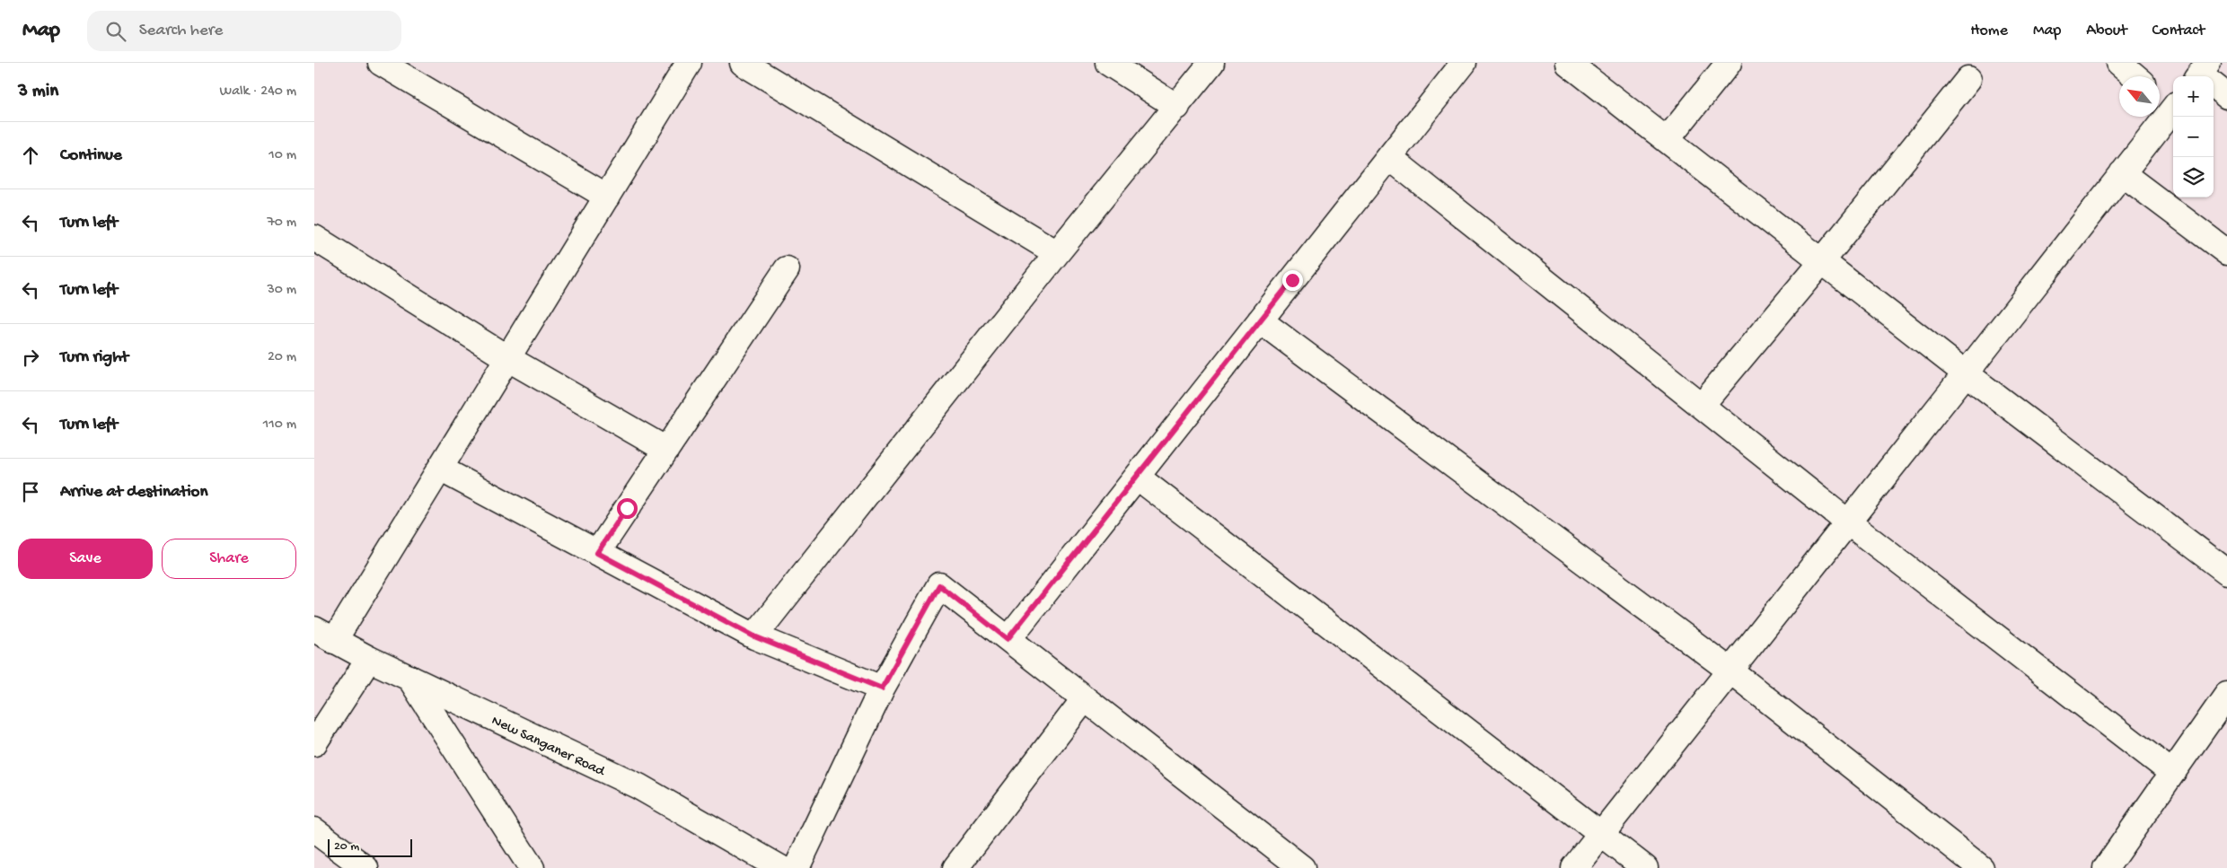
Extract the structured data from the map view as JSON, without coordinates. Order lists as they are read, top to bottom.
{
  "streets": {
    "street": ["New Sanganer Road"]
  },
  "scale_bar": "20 m",
  "north": "top left",
  "page": {
    "header": "Map",
    "search": "Search here",
    "nav": [
      "Home",
      "Map",
      "About",
      "Contact"
    ],
    "heading": ["3 min", "Walk · 240 m"],
    "map_buttons": ["+", "−"],
    "list": [
      ["Continue", "10 m"],
      ["Turn left", "70 m"],
      ["Turn left", "30 m"],
      ["Turn right", "20 m"],
      ["Turn left", "110 m"],
      "Arrive at destination"
    ],
    "buttons": ["Save", "Share"],
    "scale": "20 m"
  }
}
